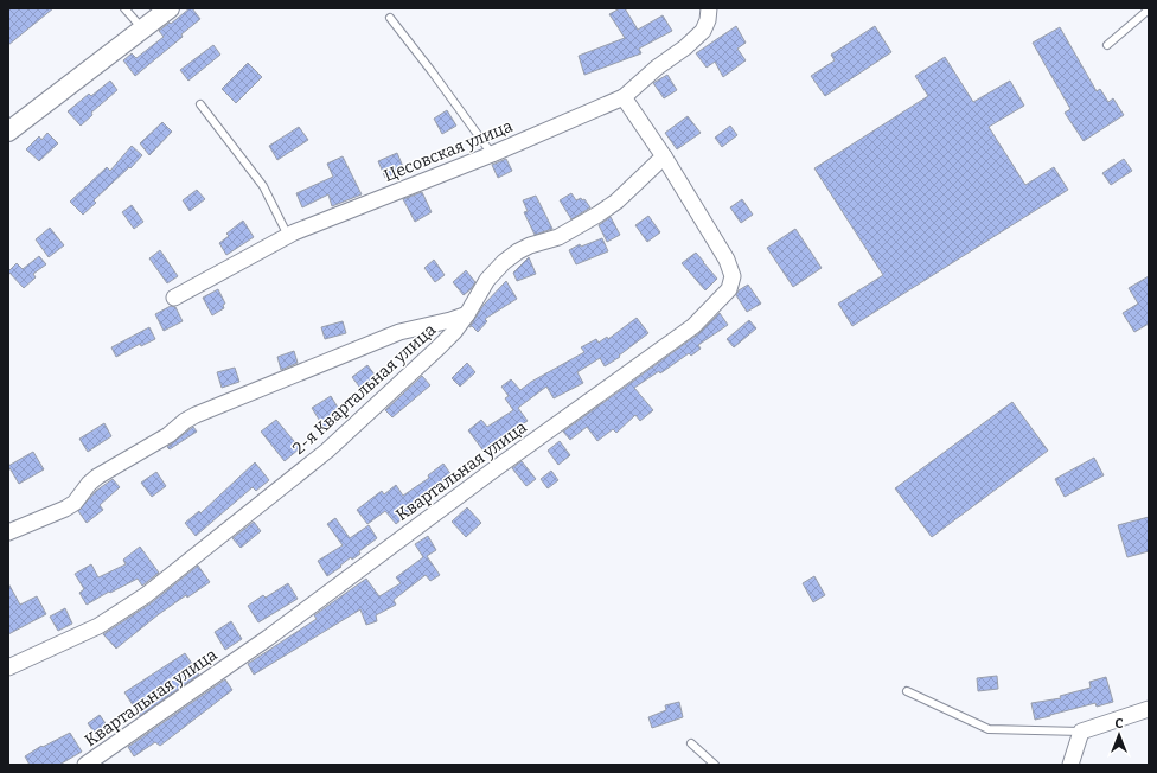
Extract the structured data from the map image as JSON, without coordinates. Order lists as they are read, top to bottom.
{
  "streets": {
    "street": ["Цесовская улица", "2-я Квартальная улица", "Квартальная улица"]
  },
  "crossings": [
    ["2-я Квартальная улица", "Квартальная улица"]
  ],
  "north": "top"
}
